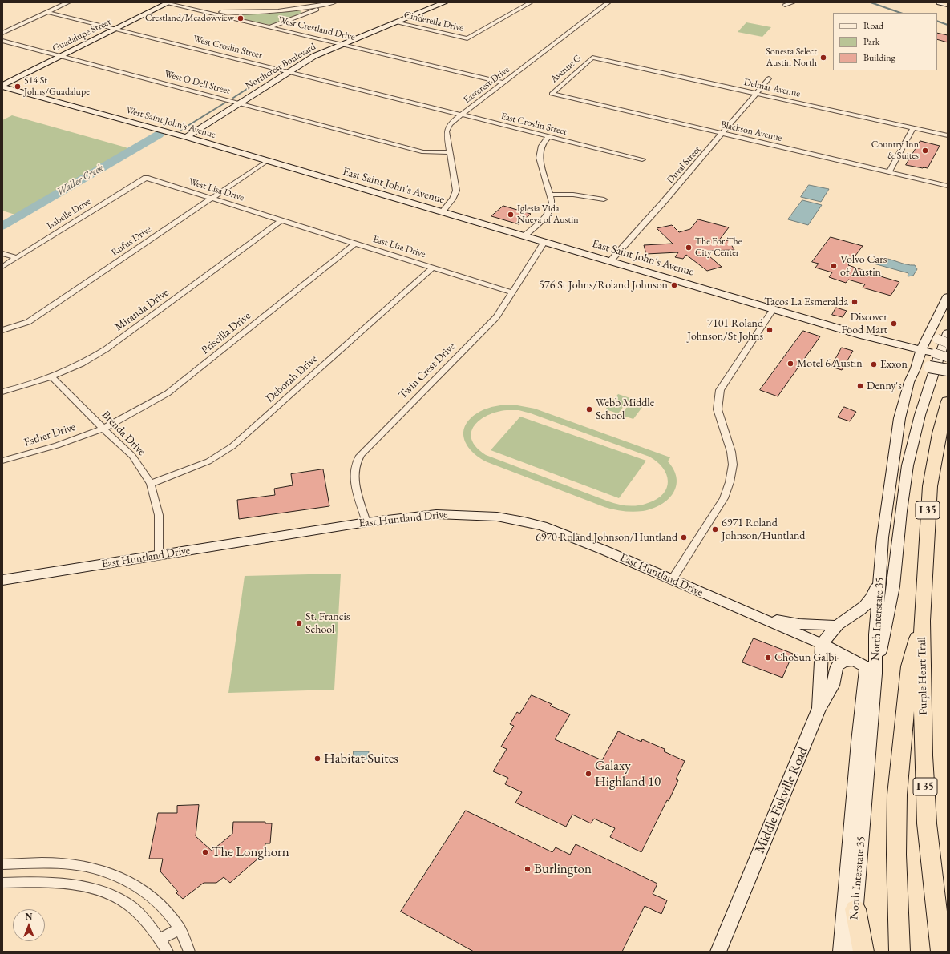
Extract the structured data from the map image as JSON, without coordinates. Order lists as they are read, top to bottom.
{
  "streets": {
    "highway": ["I 35", "Purple Heart Trail"],
    "street": [
      "Cinderella Drive",
      "West Crestland Drive",
      "Guadalupe Street",
      "West Croslin Street",
      "Northcrest Boulevard",
      "Avenue G",
      "West O Dell Street",
      "Eastcrest Drive",
      "Delmar Avenue",
      "West Saint John's Avenue",
      "East Croslin Street",
      "Blackson Avenue",
      "Duval Street",
      "East Saint John's Avenue",
      "West Lisa Drive",
      "Isabelle Drive",
      "Rufus Drive",
      "East Lisa Drive",
      "Miranda Drive",
      "Priscilla Drive",
      "Twin Crest Drive",
      "Deborah Drive",
      "Brenda Drive",
      "Esther Drive",
      "East Huntland Drive",
      "North Interstate 35",
      "Middle Fiskville Road"
    ]
  },
  "crossings": [
    ["Cinderella Drive", "Northcrest Boulevard"],
    ["West Crestland Drive", "Guadalupe Street"],
    ["West Crestland Drive", "Northcrest Boulevard"],
    ["West Crestland Drive", "Eastcrest Drive"],
    ["Guadalupe Street", "West Croslin Street"],
    ["Guadalupe Street", "West O Dell Street"],
    ["Guadalupe Street", "West Saint John's Avenue"],
    ["West Croslin Street", "Northcrest Boulevard"],
    ["West Croslin Street", "East Croslin Street"],
    ["Northcrest Boulevard", "West O Dell Street"],
    ["Northcrest Boulevard", "West Saint John's Avenue"],
    ["Avenue G", "Delmar Avenue"],
    ["Avenue G", "Blackson Avenue"],
    ["West O Dell Street", "Eastcrest Drive"],
    ["Eastcrest Drive", "East Croslin Street"],
    ["Eastcrest Drive", "East Saint John's Avenue"],
    ["Delmar Avenue", "Duval Street"],
    ["West Saint John's Avenue", "East Saint John's Avenue"],
    ["West Saint John's Avenue", "Rufus Drive"],
    ["Blackson Avenue", "Duval Street"],
    ["Duval Street", "East Saint John's Avenue"],
    ["East Saint John's Avenue", "Twin Crest Drive"],
    ["East Saint John's Avenue", "North Interstate 35"],
    ["West Lisa Drive", "Isabelle Drive"],
    ["West Lisa Drive", "Rufus Drive"],
    ["West Lisa Drive", "East Lisa Drive"],
    ["West Lisa Drive", "Miranda Drive"],
    ["East Lisa Drive", "Miranda Drive"],
    ["East Lisa Drive", "Priscilla Drive"],
    ["East Lisa Drive", "Twin Crest Drive"],
    ["East Lisa Drive", "Deborah Drive"],
    ["Miranda Drive", "Brenda Drive"],
    ["Priscilla Drive", "Brenda Drive"],
    ["Priscilla Drive", "Esther Drive"],
    ["Twin Crest Drive", "East Huntland Drive"],
    ["Deborah Drive", "Brenda Drive"],
    ["Brenda Drive", "Esther Drive"],
    ["Brenda Drive", "East Huntland Drive"],
    ["East Huntland Drive", "Middle Fiskville Road"]
  ],
  "water": ["Waller Creek"],
  "places": [
    "Crestland/Meadowview",
    "Sonesta Select Austin North",
    "514 St Johns/Guadalupe",
    "Country Inn & Suites",
    "Iglesia Vida Nueva of Austin",
    "The For The City Center",
    "Volvo Cars of Austin",
    "576 St Johns/Roland Johnson",
    "Tacos La Esmeralda",
    "Discover Food Mart",
    "7101 Roland Johnson/St Johns",
    "Motel 6 Austin",
    "Exxon",
    "Denny's",
    "Webb Middle School",
    "6971 Roland Johnson/Huntland",
    "6970 Roland Johnson/Huntland",
    "St. Francis School",
    "ChoSun Galbi",
    "Habitat Suites",
    "Galaxy Highland 10",
    "The Longhorn",
    "Burlington"
  ],
  "legend": ["Road", "Park", "Building"],
  "north": "top"
}
